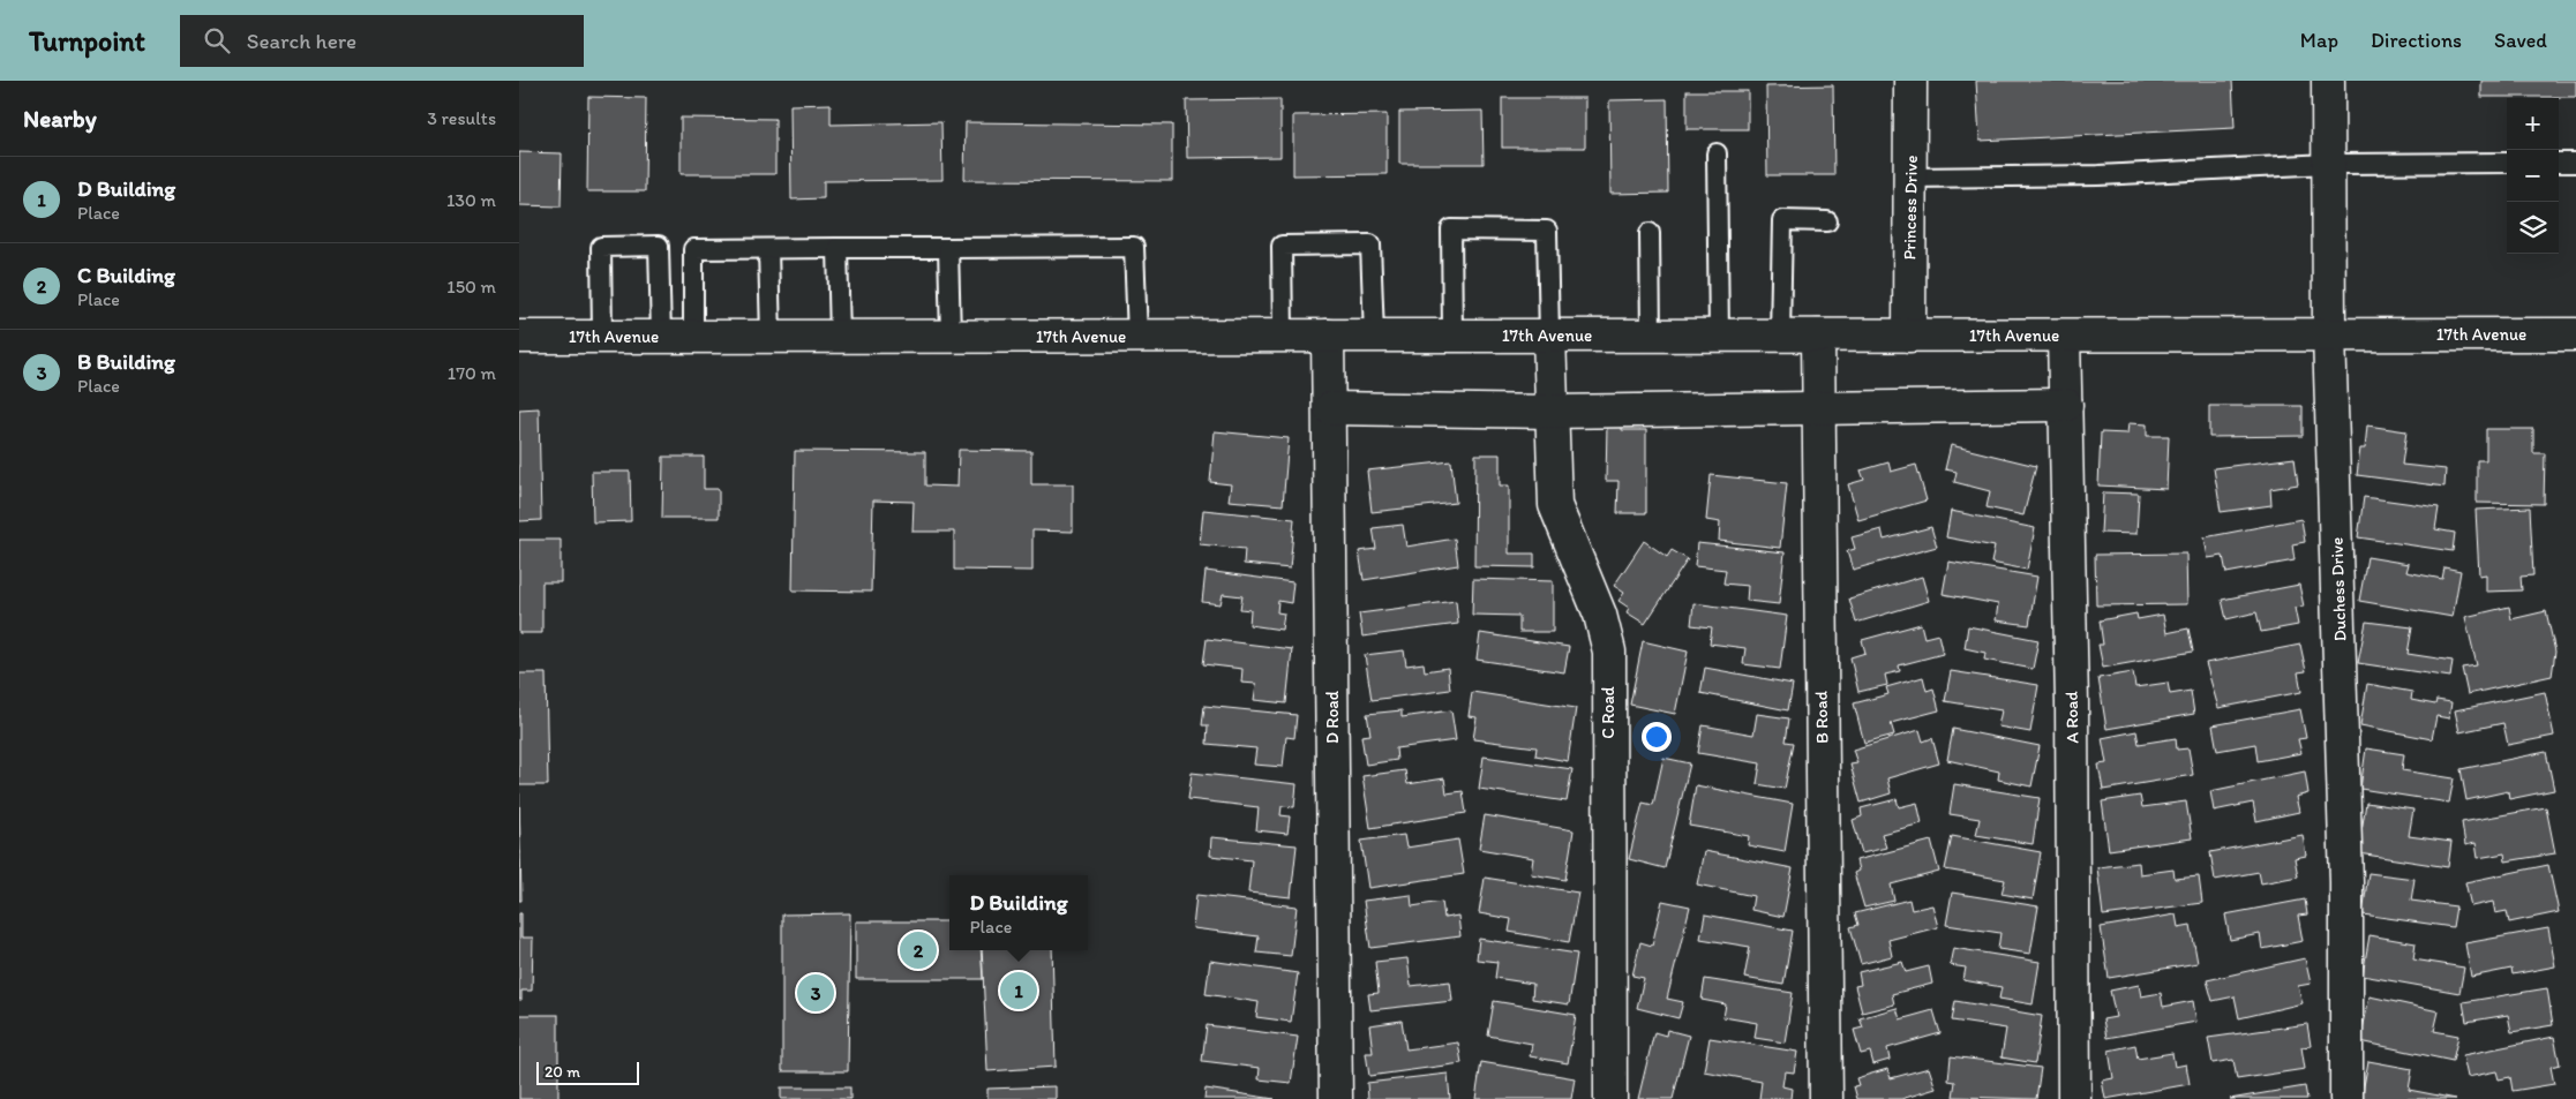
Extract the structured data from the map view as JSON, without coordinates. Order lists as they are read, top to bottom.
{
  "streets": {
    "street": [
      "Princess Drive",
      "17th Avenue",
      "Duchess Drive",
      "C Road",
      "D Road",
      "B Road",
      "A Road"
    ]
  },
  "crossings": [
    ["Princess Drive", "17th Avenue"],
    ["17th Avenue", "Duchess Drive"],
    ["17th Avenue", "C Road"],
    ["17th Avenue", "D Road"],
    ["17th Avenue", "B Road"],
    ["17th Avenue", "A Road"]
  ],
  "scale_bar": "20 m",
  "page": {
    "header": "Turnpoint",
    "search": "Search here",
    "nav": ["Map", "Directions", "Saved"],
    "heading": ["Nearby", "3 results"],
    "map_buttons": ["+", "−"],
    "list": [
      {
        "mark": "1",
        "name": "D Building",
        "note": "Place",
        "value": "130 m"
      },
      {
        "mark": "2",
        "name": "C Building",
        "note": "Place",
        "value": "150 m"
      },
      {
        "mark": "3",
        "name": "B Building",
        "note": "Place",
        "value": "170 m"
      }
    ],
    "popup": ["D Building", "Place"],
    "pins": ["2", "1", "3"],
    "scale": "20 m"
  }
}
